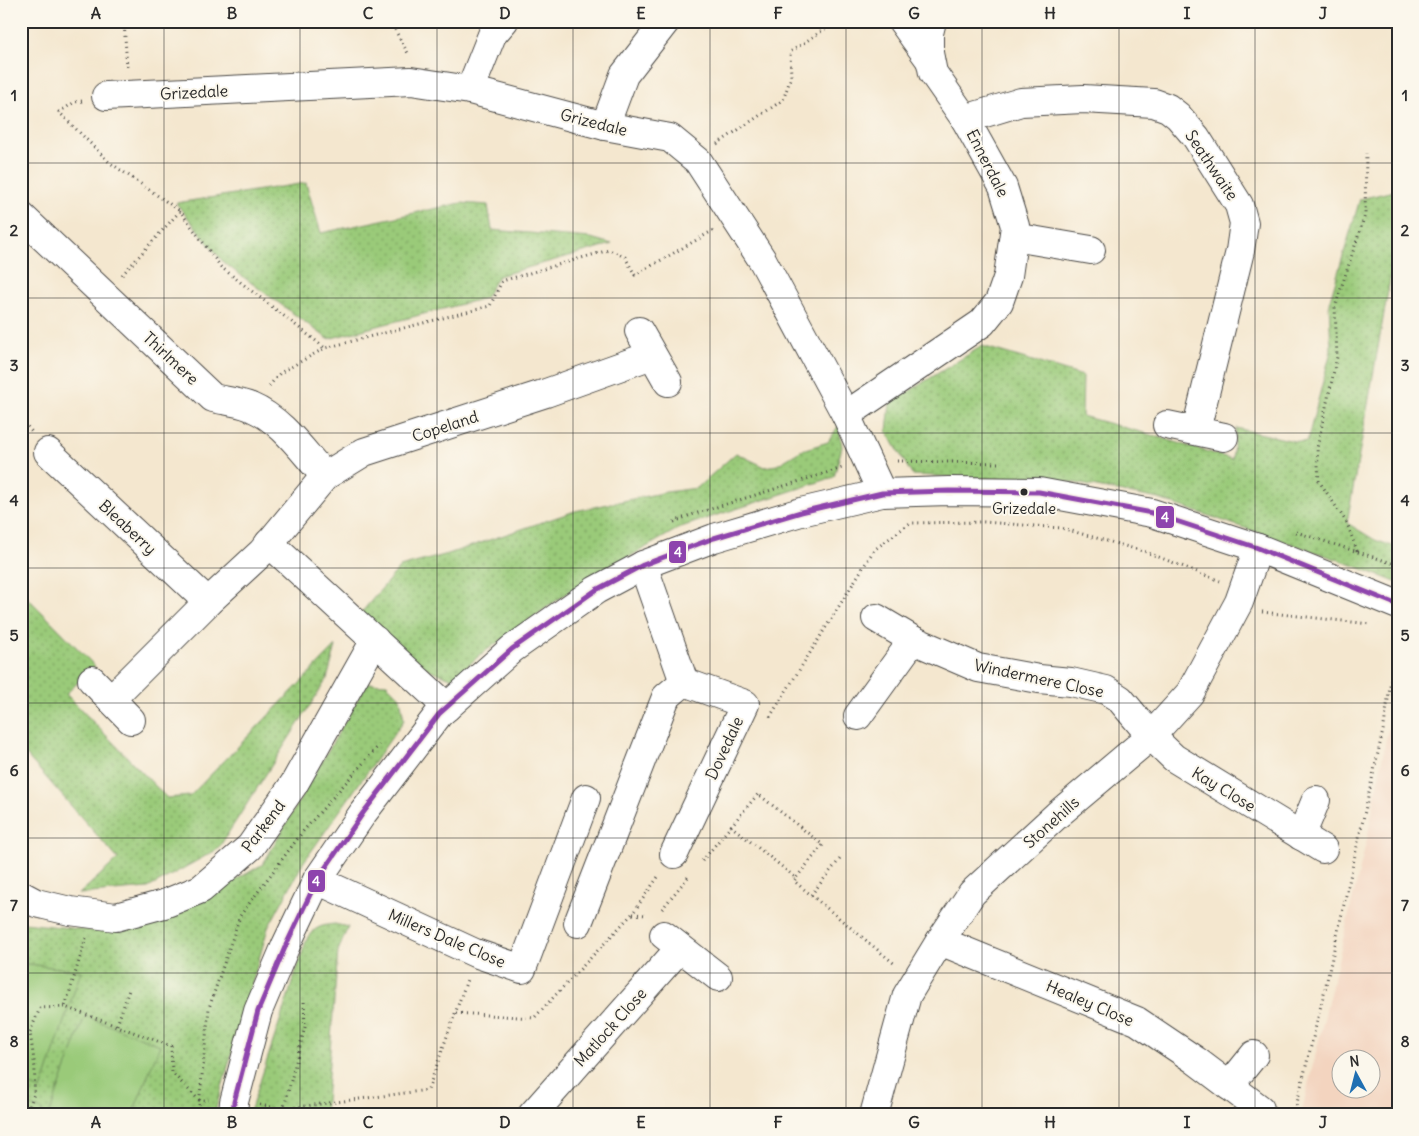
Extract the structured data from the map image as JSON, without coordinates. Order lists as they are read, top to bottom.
{
  "streets": {
    "street": [
      "Grizedale",
      "Ennerdale",
      "Seathwaite",
      "Thirlmere",
      "Copeland",
      "Bleaberry",
      "Windermere Close",
      "Dovedale",
      "Kay Close",
      "Stonehills",
      "Parkend",
      "Millers Dale Close",
      "Healey Close",
      "Matlock Close"
    ]
  },
  "crossings": [
    ["Grizedale", "Ennerdale"],
    ["Ennerdale", "Seathwaite"],
    ["Thirlmere", "Copeland"],
    ["Copeland", "Bleaberry"],
    ["Windermere Close", "Kay Close"],
    ["Windermere Close", "Stonehills"],
    ["Kay Close", "Stonehills"],
    ["Stonehills", "Healey Close"]
  ],
  "places": ["Grizedale"],
  "lines": ["transit line 4"],
  "north": "top",
  "grid": {
    "columns": [
      "A",
      "B",
      "C",
      "D",
      "E",
      "F",
      "G",
      "H",
      "I",
      "J"
    ],
    "rows": [
      "1",
      "2",
      "3",
      "4",
      "5",
      "6",
      "7",
      "8"
    ]
  }
}
